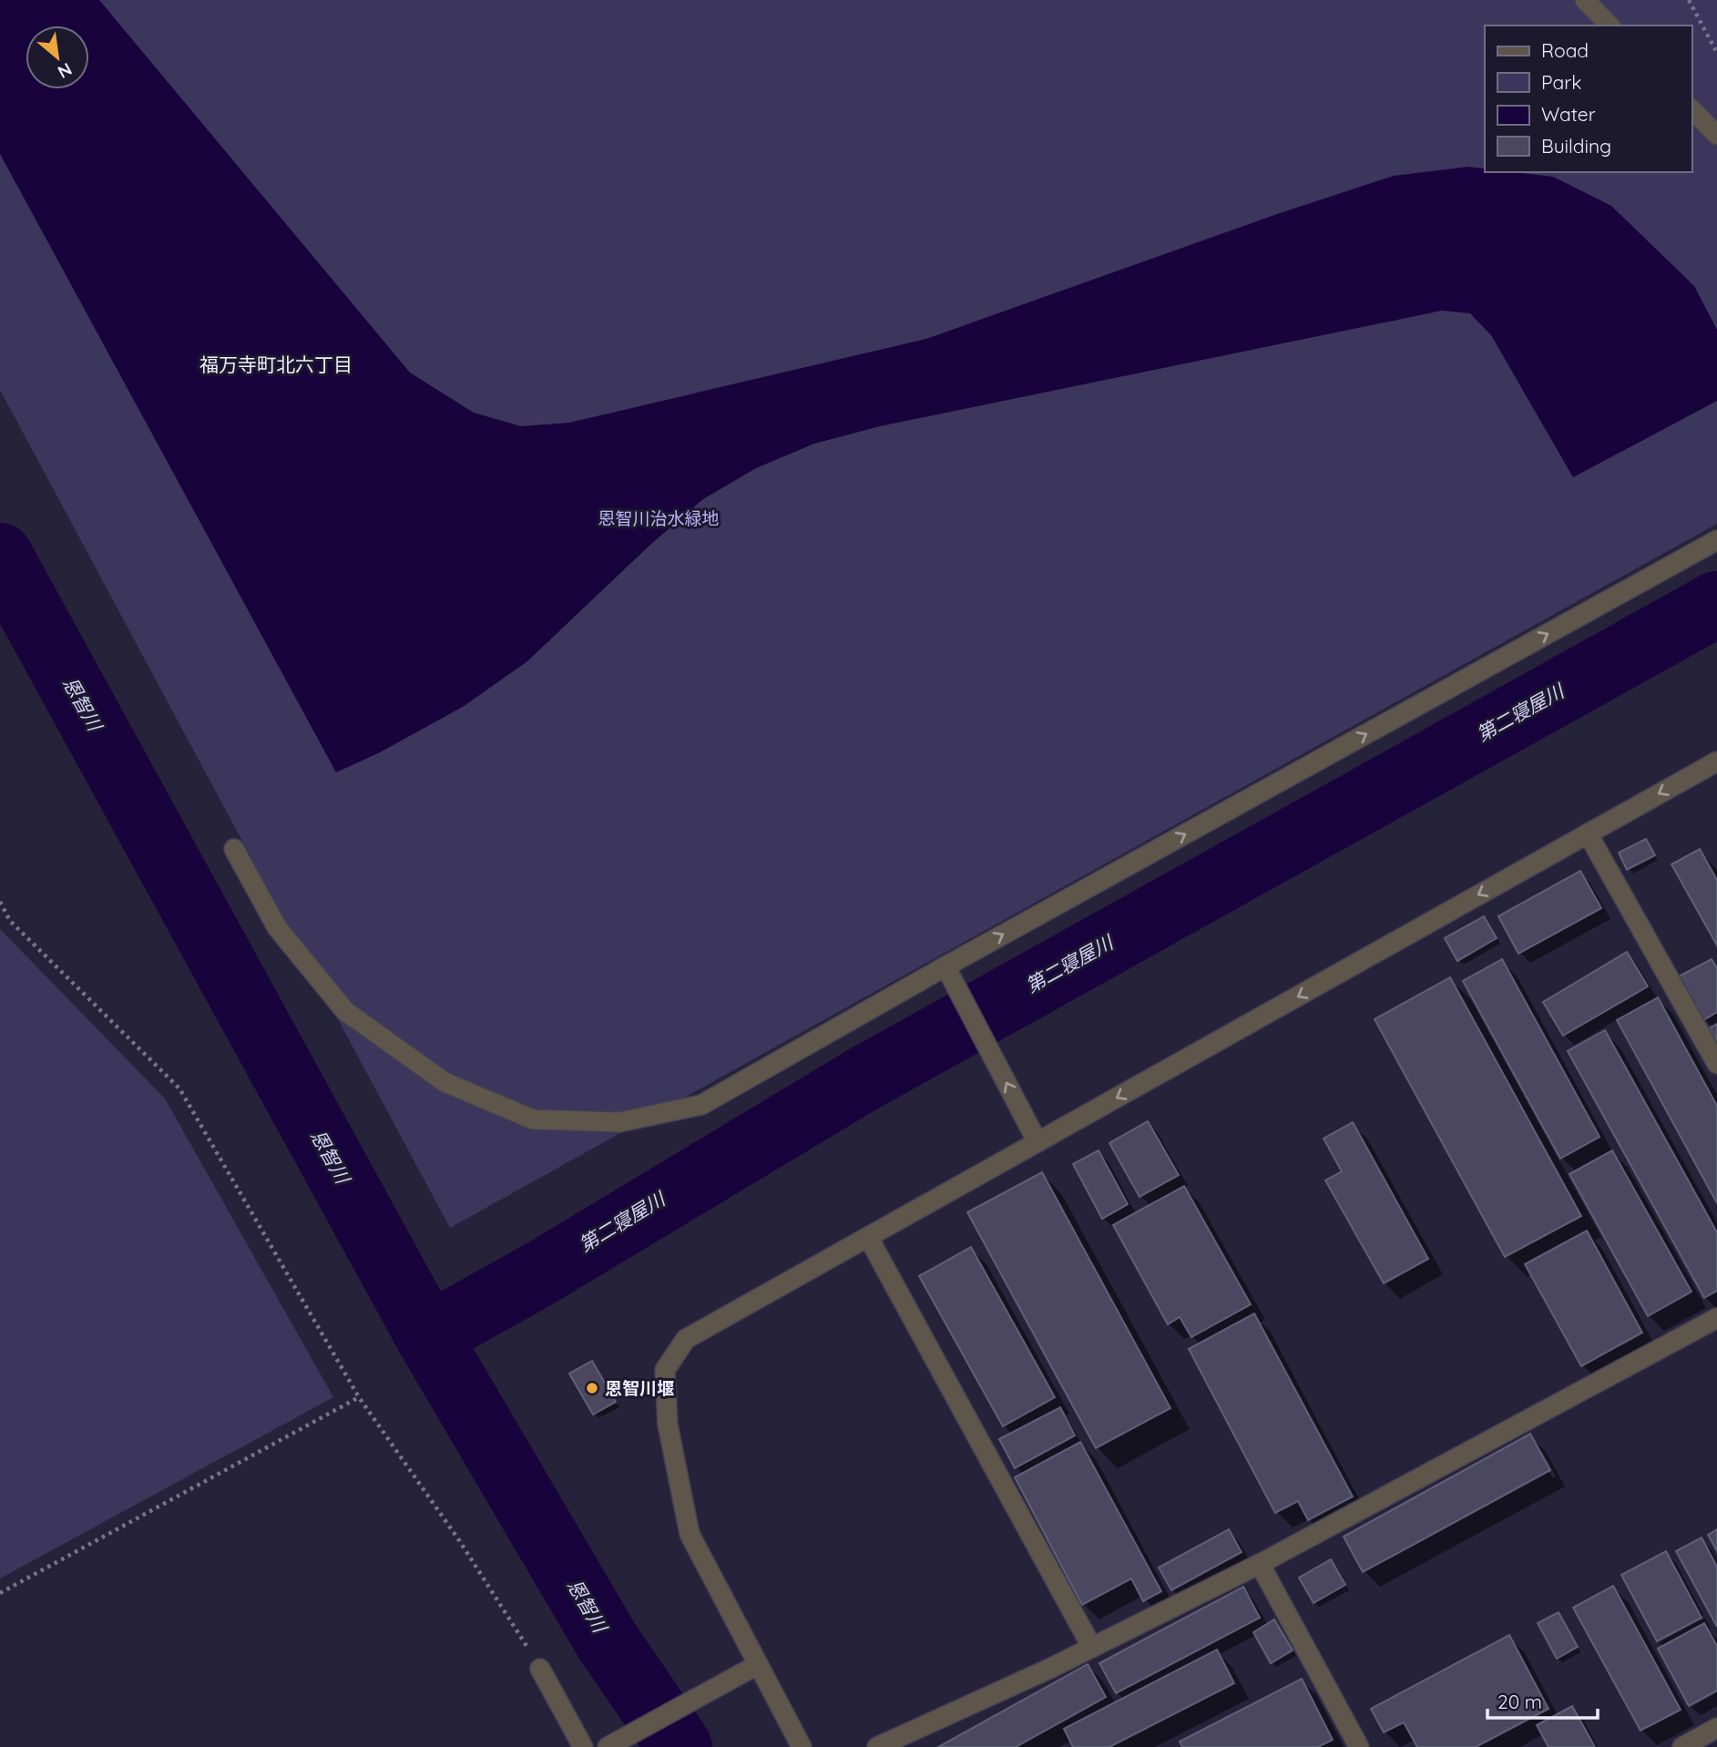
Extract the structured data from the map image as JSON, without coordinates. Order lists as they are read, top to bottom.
{
  "districts": ["福万寺町北六丁目"],
  "water": ["恩智川", "第二寝屋川"],
  "parks": ["恩智川治水緑地"],
  "places": ["恩智川堰"],
  "legend": [
    "Road",
    "Park",
    "Water",
    "Building"
  ],
  "scale_bar": "20 m",
  "north": "bottom right"
}
